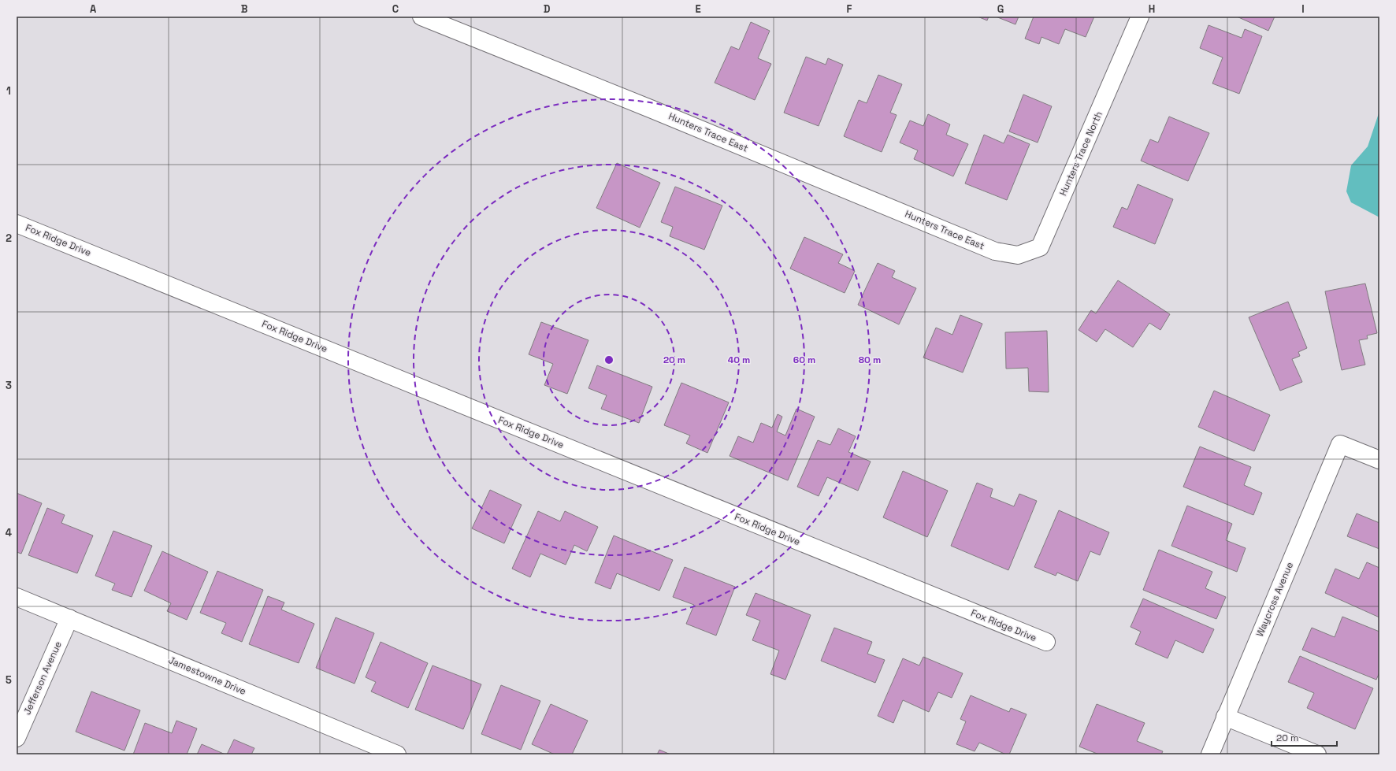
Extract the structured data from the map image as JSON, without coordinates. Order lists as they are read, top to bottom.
{
  "streets": {
    "street": [
      "Hunters Trace East",
      "Hunters Trace North",
      "Fox Ridge Drive",
      "Waycross Avenue",
      "Jamestowne Drive",
      "Jefferson Avenue"
    ]
  },
  "crossings": [
    ["Hunters Trace East", "Hunters Trace North"],
    ["Jamestowne Drive", "Jefferson Avenue"]
  ],
  "scale_bar": "20 m",
  "grid": {
    "columns": [
      "A",
      "B",
      "C",
      "D",
      "E",
      "F",
      "G",
      "H",
      "I"
    ],
    "rows": [
      "1",
      "2",
      "3",
      "4",
      "5"
    ]
  },
  "rings": [
    "20 m",
    "40 m",
    "60 m",
    "80 m"
  ]
}
